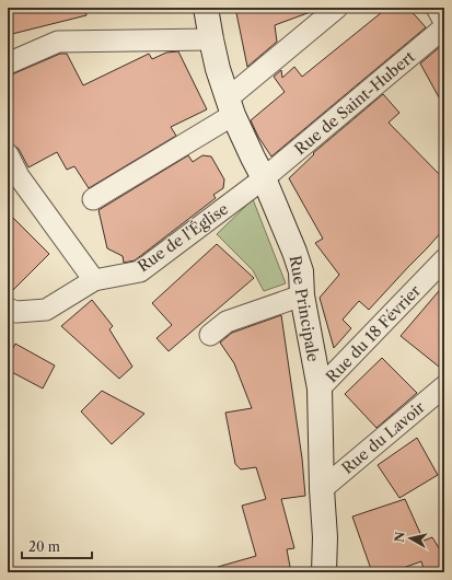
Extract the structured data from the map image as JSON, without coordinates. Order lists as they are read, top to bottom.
{
  "streets": {
    "street": [
      "Rue de Saint-Hubert",
      "Rue de l'Église",
      "Rue Principale",
      "Rue du 18 Février",
      "Rue du Lavoir"
    ]
  },
  "crossings": [
    ["Rue de Saint-Hubert", "Rue de l'Église"],
    ["Rue de Saint-Hubert", "Rue Principale"],
    ["Rue de l'Église", "Rue Principale"],
    ["Rue Principale", "Rue du 18 Février"],
    ["Rue Principale", "Rue du Lavoir"]
  ],
  "scale_bar": "20 m",
  "north": "left"
}
